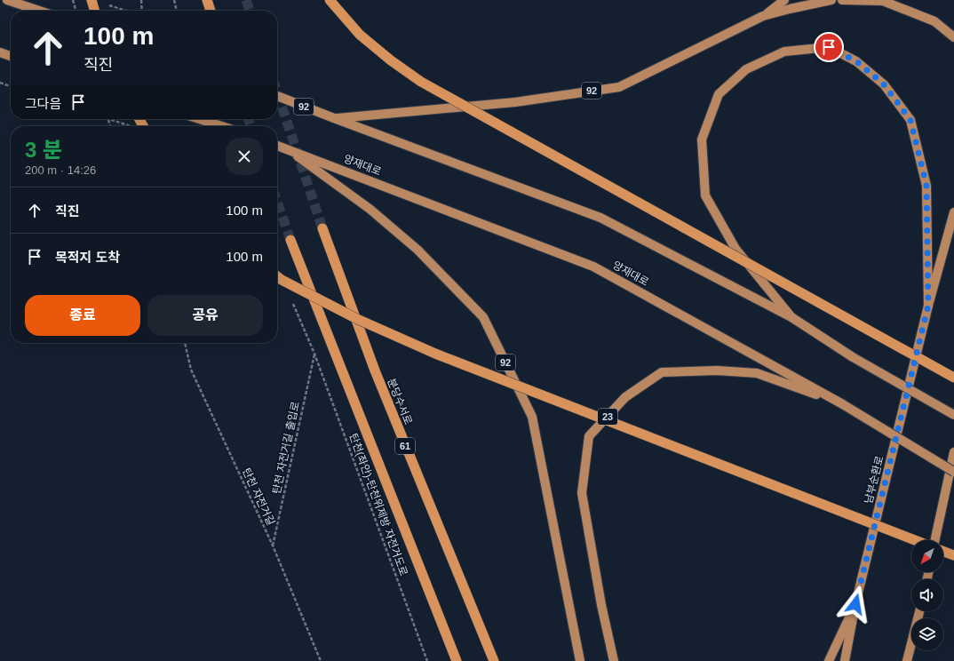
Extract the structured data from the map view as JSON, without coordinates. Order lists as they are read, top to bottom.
{
  "streets": {
    "highway": ["분당수서로", "61"],
    "main road": [
      "92",
      "양재대로",
      "23",
      "남부순환로"
    ],
    "path": ["탄천 자전거길 출입로", "탄천 자전거길", "탄천(좌안)-탄천위제방 자전거도로"]
  },
  "crossings": [
    ["92", "양재대로"],
    ["양재대로", "23"],
    ["탄천 자전거길 출입로", "탄천 자전거길"],
    ["탄천 자전거길 출입로", "탄천(좌안)-탄천위제방 자전거도로"]
  ],
  "north": "bottom left",
  "page": {
    "turn": ["100 m", "직진"],
    "then": "그다음",
    "heading": ["3 분", "200 m · 14:26"],
    "list": [
      {
        "name": "직진",
        "value": "100 m"
      },
      {
        "name": "목적지 도착",
        "value": "100 m"
      }
    ],
    "buttons": ["종료", "공유"]
  }
}
